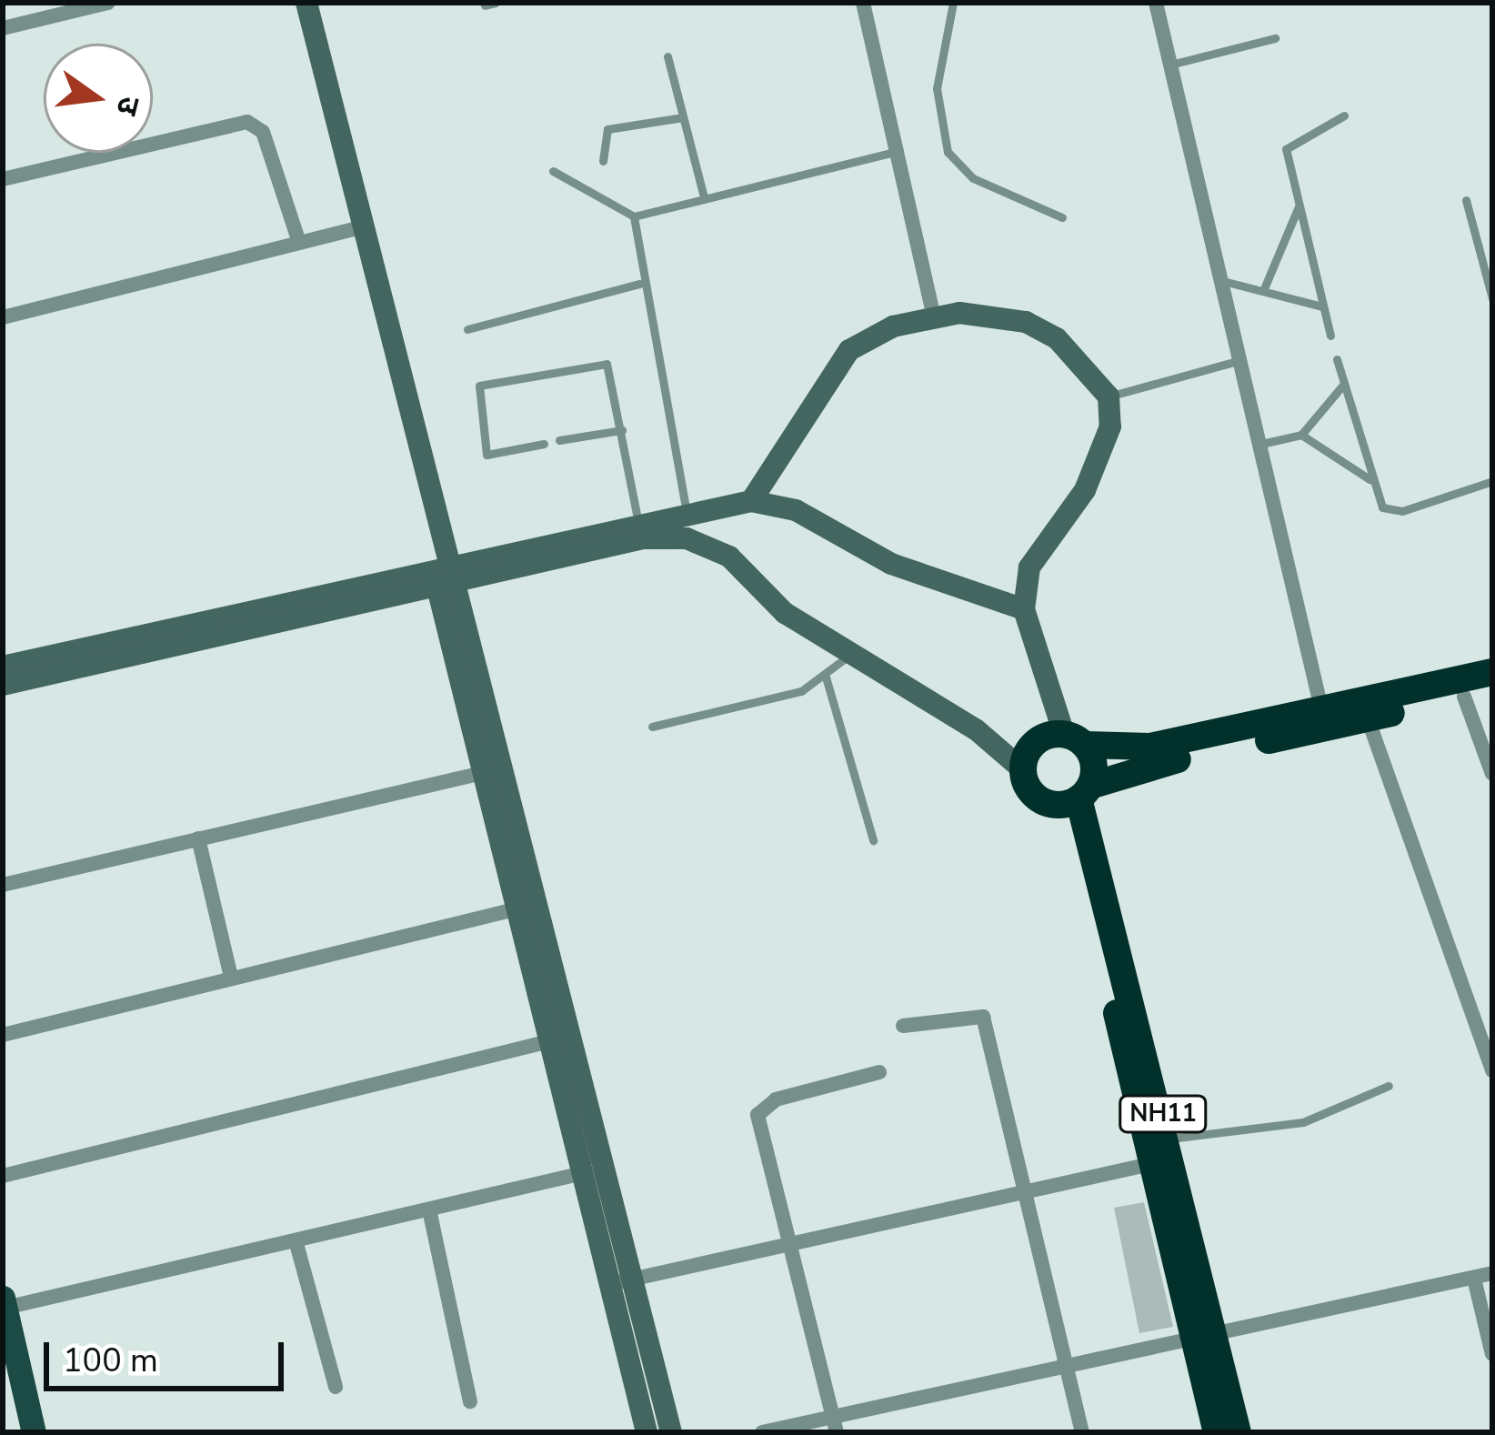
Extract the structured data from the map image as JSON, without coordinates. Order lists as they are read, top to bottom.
{
  "streets": {
    "highway": ["NH11"]
  },
  "scale_bar": "100 m",
  "north": "right"
}
